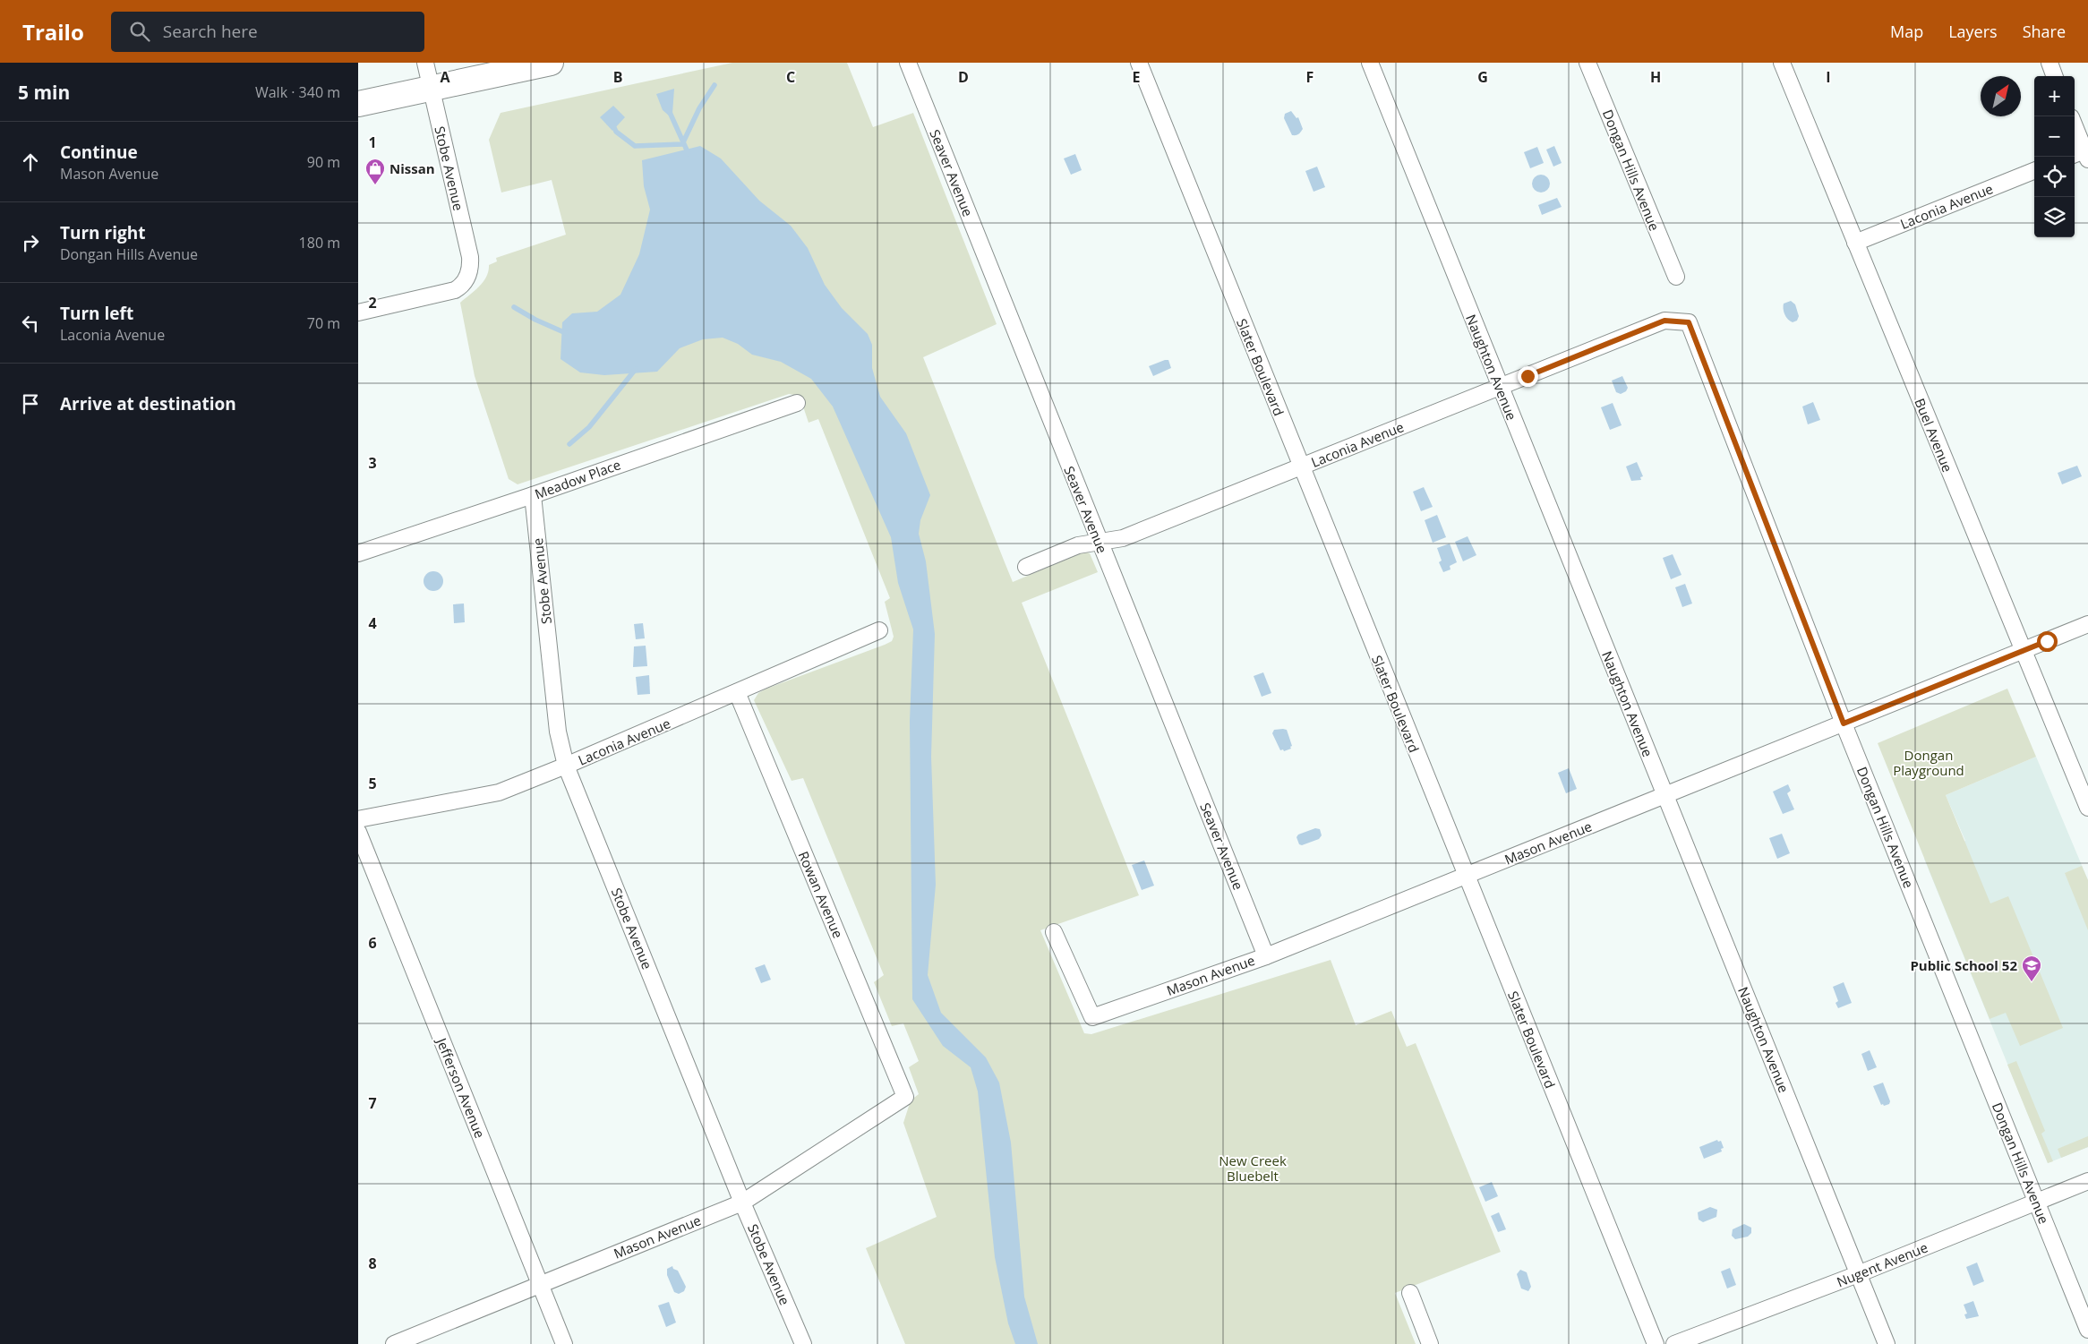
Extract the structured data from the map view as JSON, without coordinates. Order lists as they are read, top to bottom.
{
  "streets": {
    "street": [
      "Stobe Avenue",
      "Dongan Hills Avenue",
      "Seaver Avenue",
      "Laconia Avenue",
      "Slater Boulevard",
      "Naughton Avenue",
      "Buel Avenue",
      "Meadow Place",
      "Mason Avenue",
      "Rowan Avenue",
      "Jefferson Avenue",
      "Nugent Avenue"
    ]
  },
  "crossings": [
    ["Stobe Avenue", "Laconia Avenue"],
    ["Stobe Avenue", "Meadow Place"],
    ["Stobe Avenue", "Mason Avenue"],
    ["Dongan Hills Avenue", "Laconia Avenue"],
    ["Dongan Hills Avenue", "Mason Avenue"],
    ["Dongan Hills Avenue", "Nugent Avenue"],
    ["Seaver Avenue", "Laconia Avenue"],
    ["Seaver Avenue", "Mason Avenue"],
    ["Laconia Avenue", "Slater Boulevard"],
    ["Laconia Avenue", "Naughton Avenue"],
    ["Laconia Avenue", "Buel Avenue"],
    ["Laconia Avenue", "Rowan Avenue"],
    ["Slater Boulevard", "Mason Avenue"],
    ["Naughton Avenue", "Mason Avenue"],
    ["Naughton Avenue", "Nugent Avenue"],
    ["Buel Avenue", "Mason Avenue"],
    ["Mason Avenue", "Rowan Avenue"],
    ["Mason Avenue", "Jefferson Avenue"]
  ],
  "parks": ["Dongan Playground", "New Creek Bluebelt"],
  "places": {
    "shop": ["Nissan"],
    "school or university": ["Public School 52"]
  },
  "north": "top right",
  "page": {
    "header": "Trailo",
    "search": "Search here",
    "nav": ["Map", "Layers", "Share"],
    "heading": ["5 min", "Walk · 340 m"],
    "map_buttons": ["+", "−"],
    "list": [
      ["Continue", "Mason Avenue", "90 m"],
      ["Turn right", "Dongan Hills Avenue", "180 m"],
      ["Turn left", "Laconia Avenue", "70 m"],
      "Arrive at destination"
    ]
  },
  "grid": {
    "columns": [
      "A",
      "B",
      "C",
      "D",
      "E",
      "F",
      "G",
      "H",
      "I"
    ],
    "rows": [
      "1",
      "2",
      "3",
      "4",
      "5",
      "6",
      "7",
      "8"
    ]
  }
}
